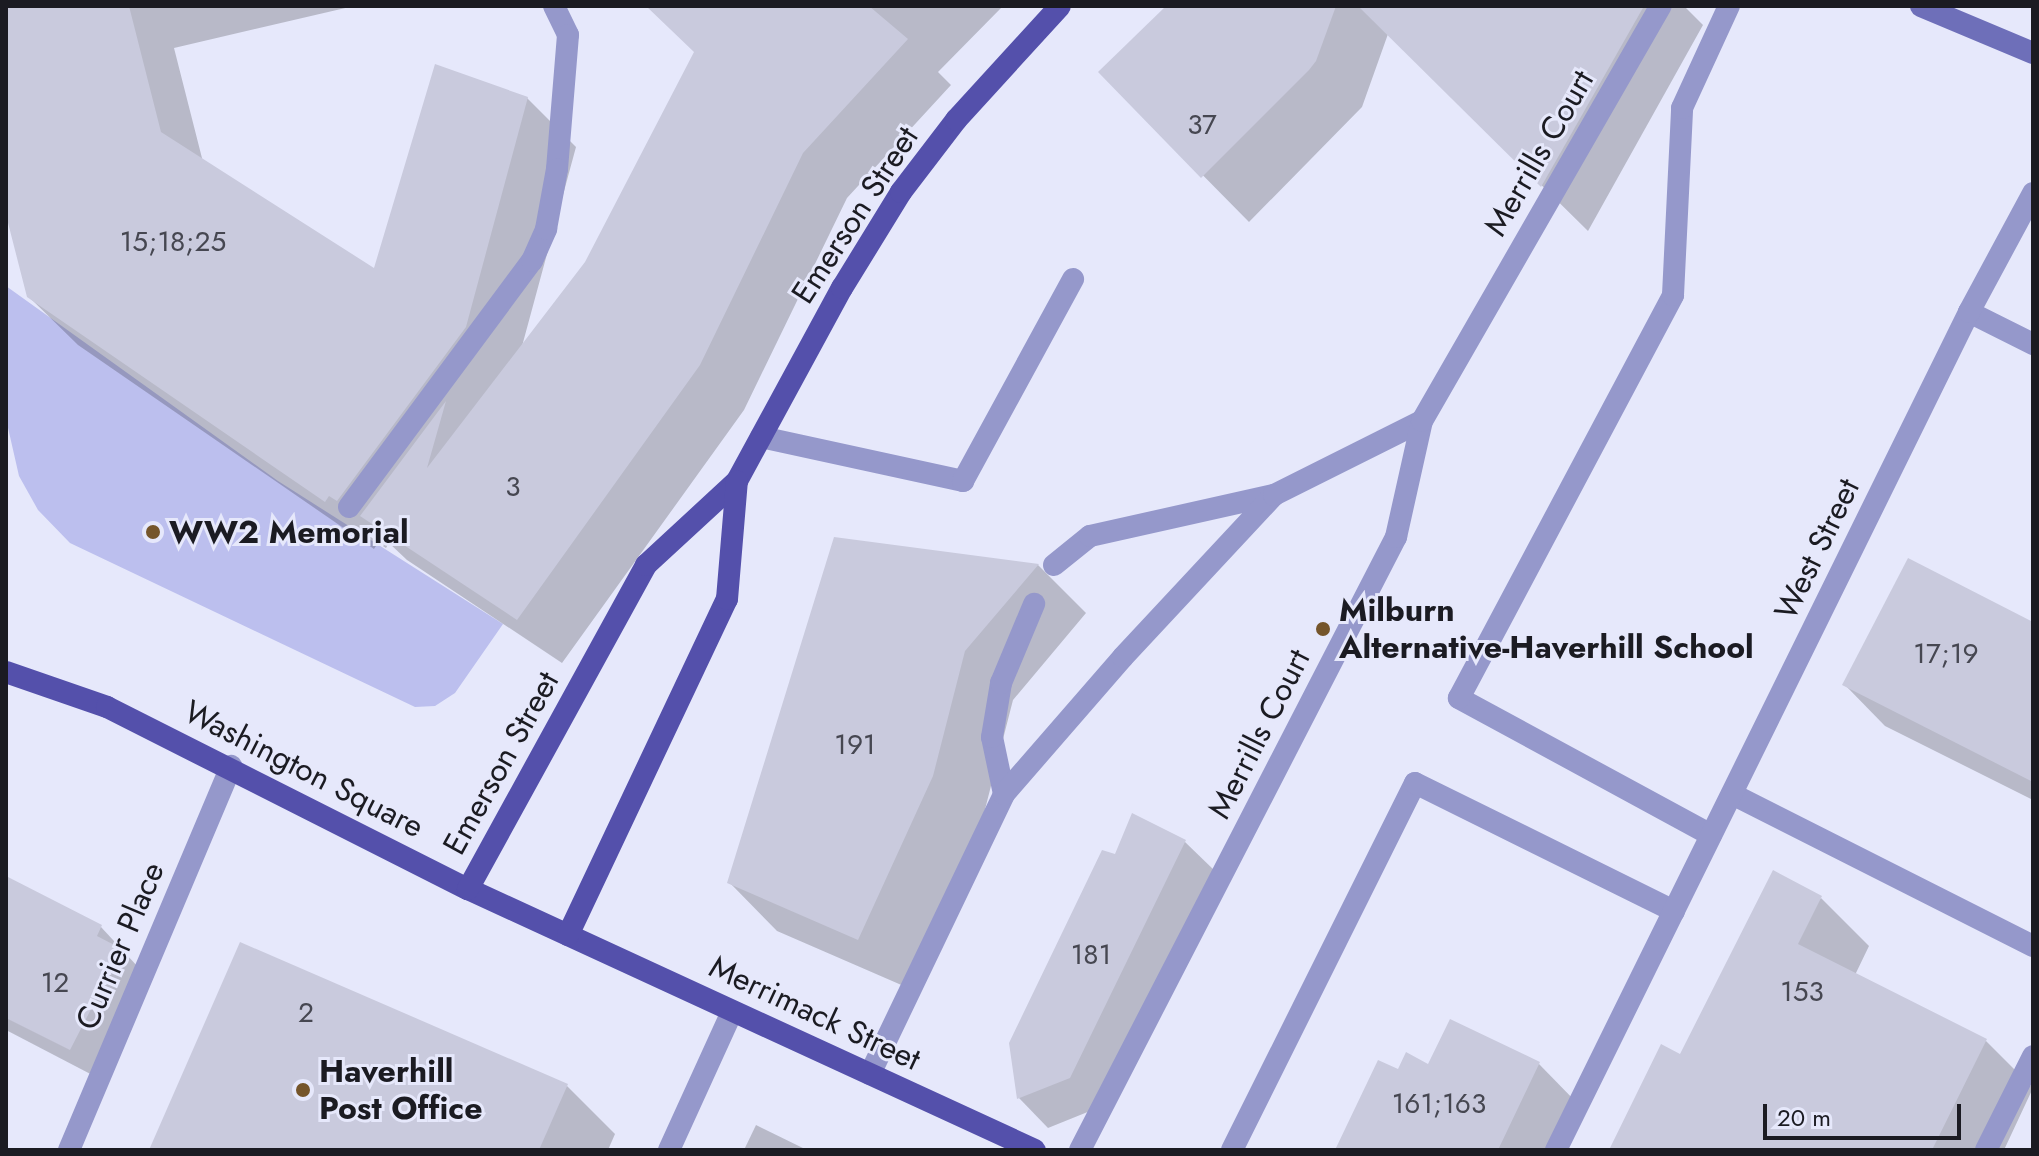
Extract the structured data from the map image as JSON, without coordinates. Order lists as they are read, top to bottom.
{
  "streets": {
    "main road": ["Emerson Street", "Washington Square", "Merrimack Street"],
    "street": ["Merrills Court", "West Street", "Currier Place"]
  },
  "crossings": [
    ["Emerson Street", "Washington Square"],
    ["Emerson Street", "Merrimack Street"],
    ["Washington Square", "Currier Place"],
    ["Washington Square", "Merrimack Street"]
  ],
  "places": ["WW2 Memorial", "Milburn Alternative-Haverhill School", "Haverhill Post Office"],
  "house_numbers": [
    "37",
    "15;18;25",
    "3",
    "17;19",
    "191",
    "181",
    "12",
    "153",
    "2",
    "161;163"
  ],
  "scale_bar": "20 m"
}
